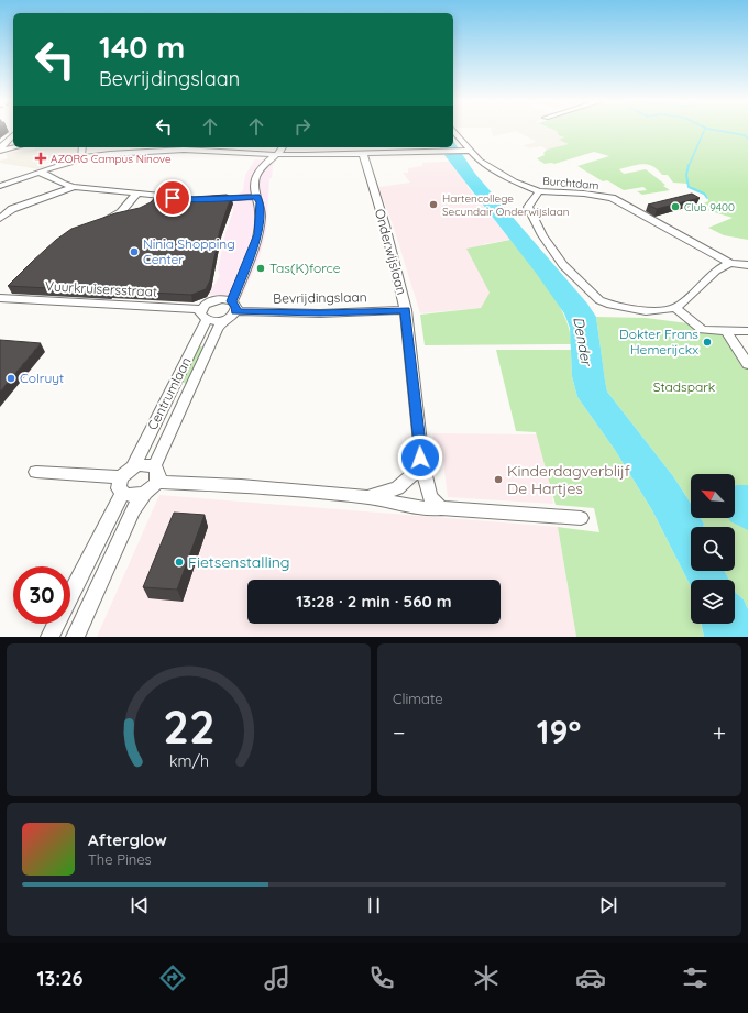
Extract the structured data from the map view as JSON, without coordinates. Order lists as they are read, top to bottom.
{
  "streets": {
    "street": [
      "Burchtdam",
      "Onderwijslaan",
      "Vuurkruisersstraat",
      "Bevrijdingslaan",
      "Centrumlaan"
    ]
  },
  "crossings": [
    ["Onderwijslaan", "Bevrijdingslaan"],
    ["Onderwijslaan", "Centrumlaan"],
    ["Vuurkruisersstraat", "Centrumlaan"],
    ["Bevrijdingslaan", "Centrumlaan"]
  ],
  "water": ["Dender"],
  "parks": ["Stadspark"],
  "places": {
    "health": ["AZORG Campus Ninove"],
    "other": [
      "Hartencollege Secundair Onderwijslaan",
      "Club 9400",
      "Ninia Shopping Center",
      "Tas(K)force",
      "Dokter Frans Hemerijckx",
      "Colruyt",
      "Kinderdagverblijf De Hartjes",
      "Fietsenstalling"
    ]
  },
  "north": "top left",
  "page": {
    "turn": ["140 m", "Bevrijdingslaan"],
    "limit": "30",
    "trip": "13:28 · 2 min · 560 m",
    "tile": "Climate",
    "heat": ["−", "19°", "+"],
    "song": ["Afterglow", "The Pines"],
    "tabs": "13:26",
    "gauge": ["22", "km/h"]
  }
}
